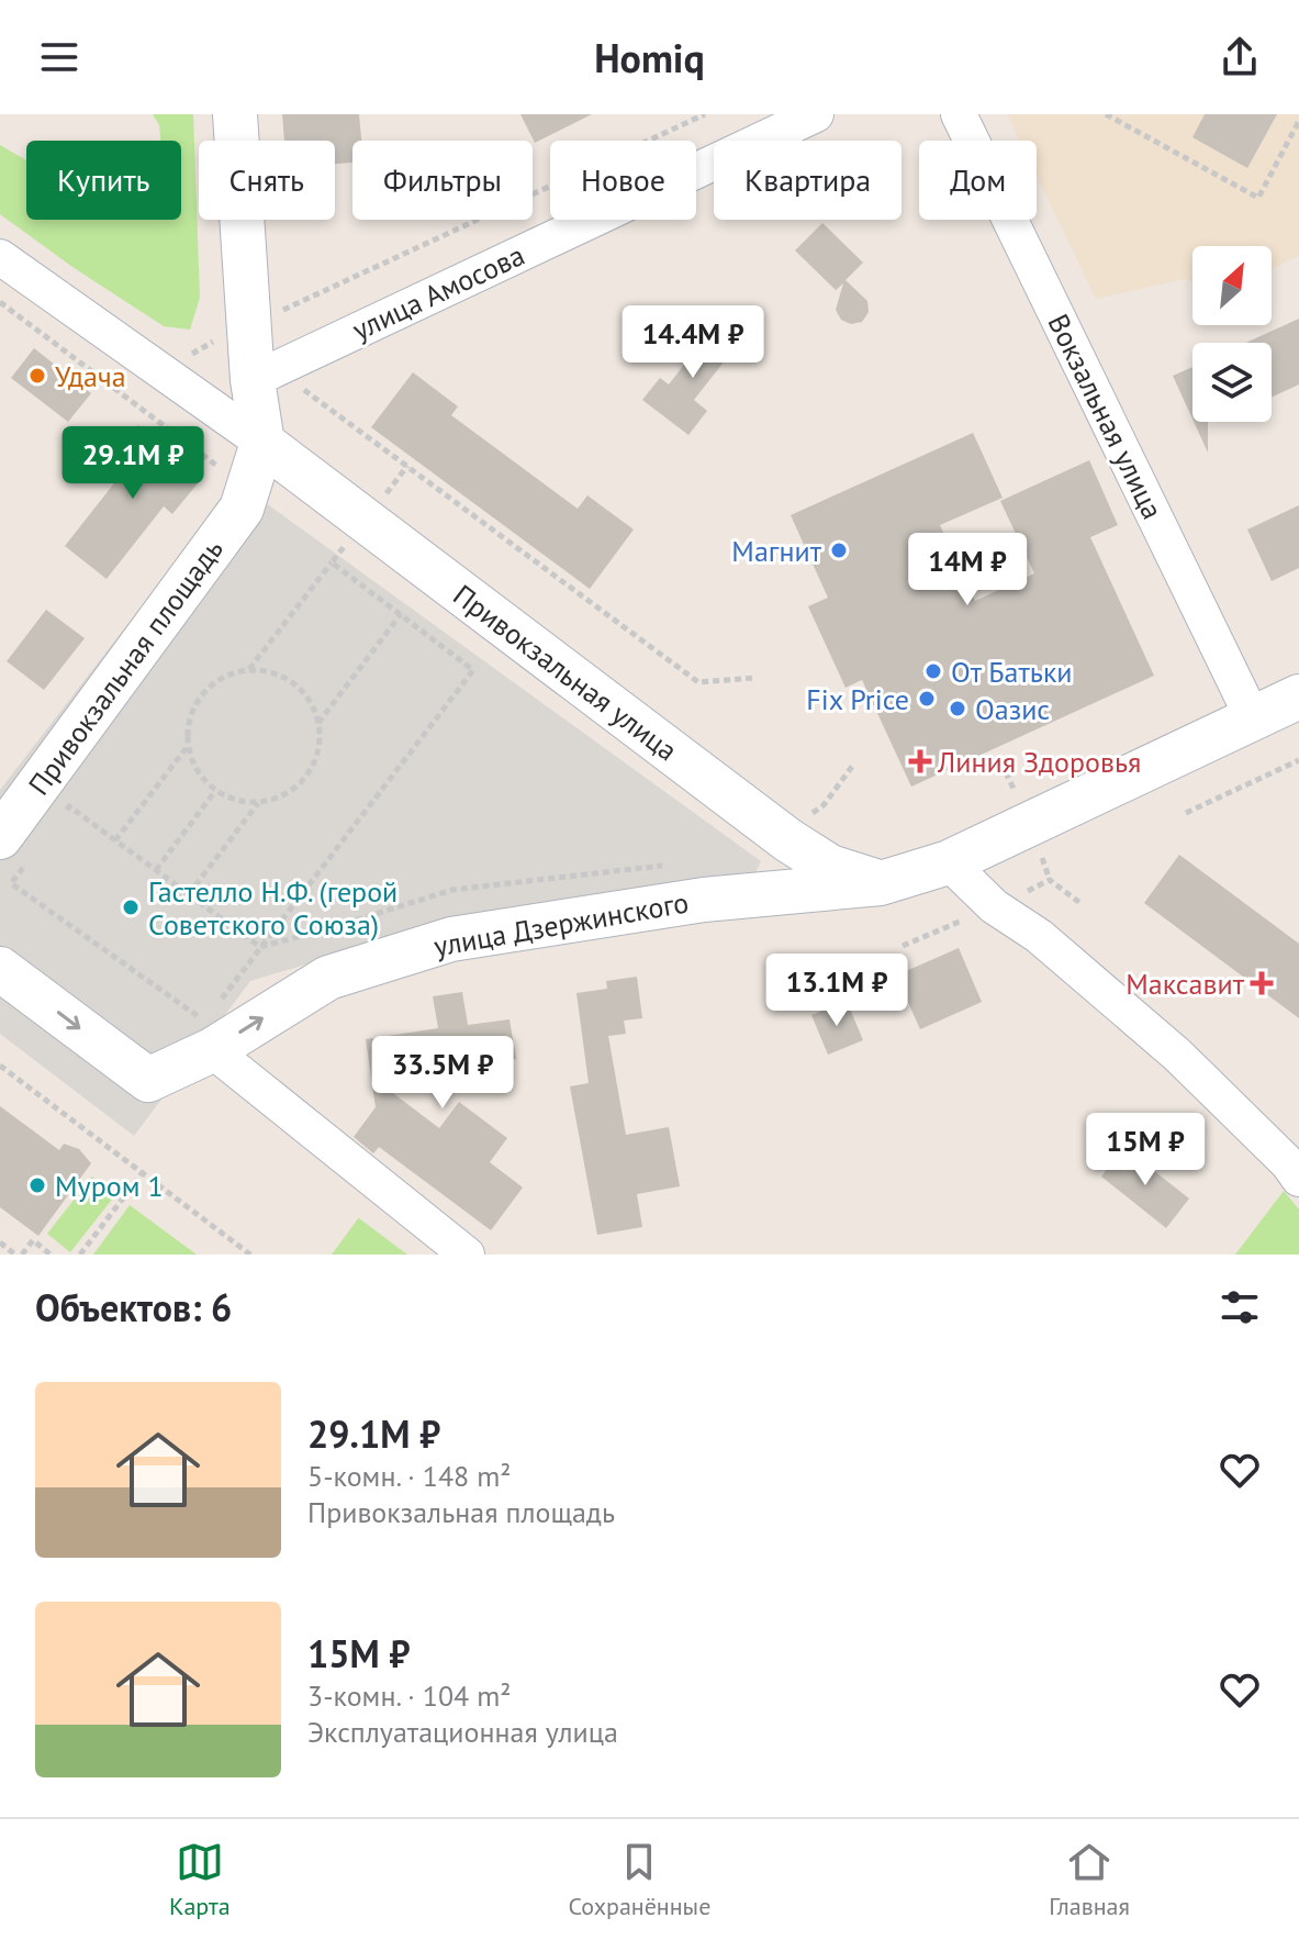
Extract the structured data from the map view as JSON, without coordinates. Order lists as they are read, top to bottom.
{
  "streets": {
    "street": [
      "улица Амосова",
      "Вокзальная улица",
      "Привокзальная площадь",
      "Привокзальная улица",
      "улица Дзержинского"
    ]
  },
  "crossings": [
    ["Вокзальная улица", "улица Дзержинского"],
    ["Привокзальная площадь", "Привокзальная улица"],
    ["Привокзальная улица", "улица Дзержинского"]
  ],
  "one_way": ["улица Дзержинского"],
  "places": {
    "other": [
      "Удача",
      "Магнит",
      "От Батьки",
      "Fix Price",
      "Оазис",
      "Гастелло Н.Ф. (герой Советского Союза)",
      "Муром 1"
    ],
    "health": ["Линия Здоровья", "Максавит"]
  },
  "north": "top right",
  "page": {
    "header": "Homiq",
    "chip": [
      "Купить",
      "Снять",
      "Фильтры",
      "Новое",
      "Квартира",
      "Дом"
    ],
    "price": [
      "14.4M ₽",
      "29.1M ₽",
      "14M ₽",
      "13.1M ₽",
      "33.5M ₽",
      "15M ₽"
    ],
    "heading": "Объектов: 6",
    "list": [
      {
        "name": "29.1M ₽",
        "note": "5-комн. · 148 m² · Привокзальная площадь"
      },
      {
        "name": "15M ₽",
        "note": "3-комн. · 104 m² · Эксплуатационная улица"
      }
    ],
    "tabs": ["Карта", "Сохранённые", "Главная"]
  }
}
